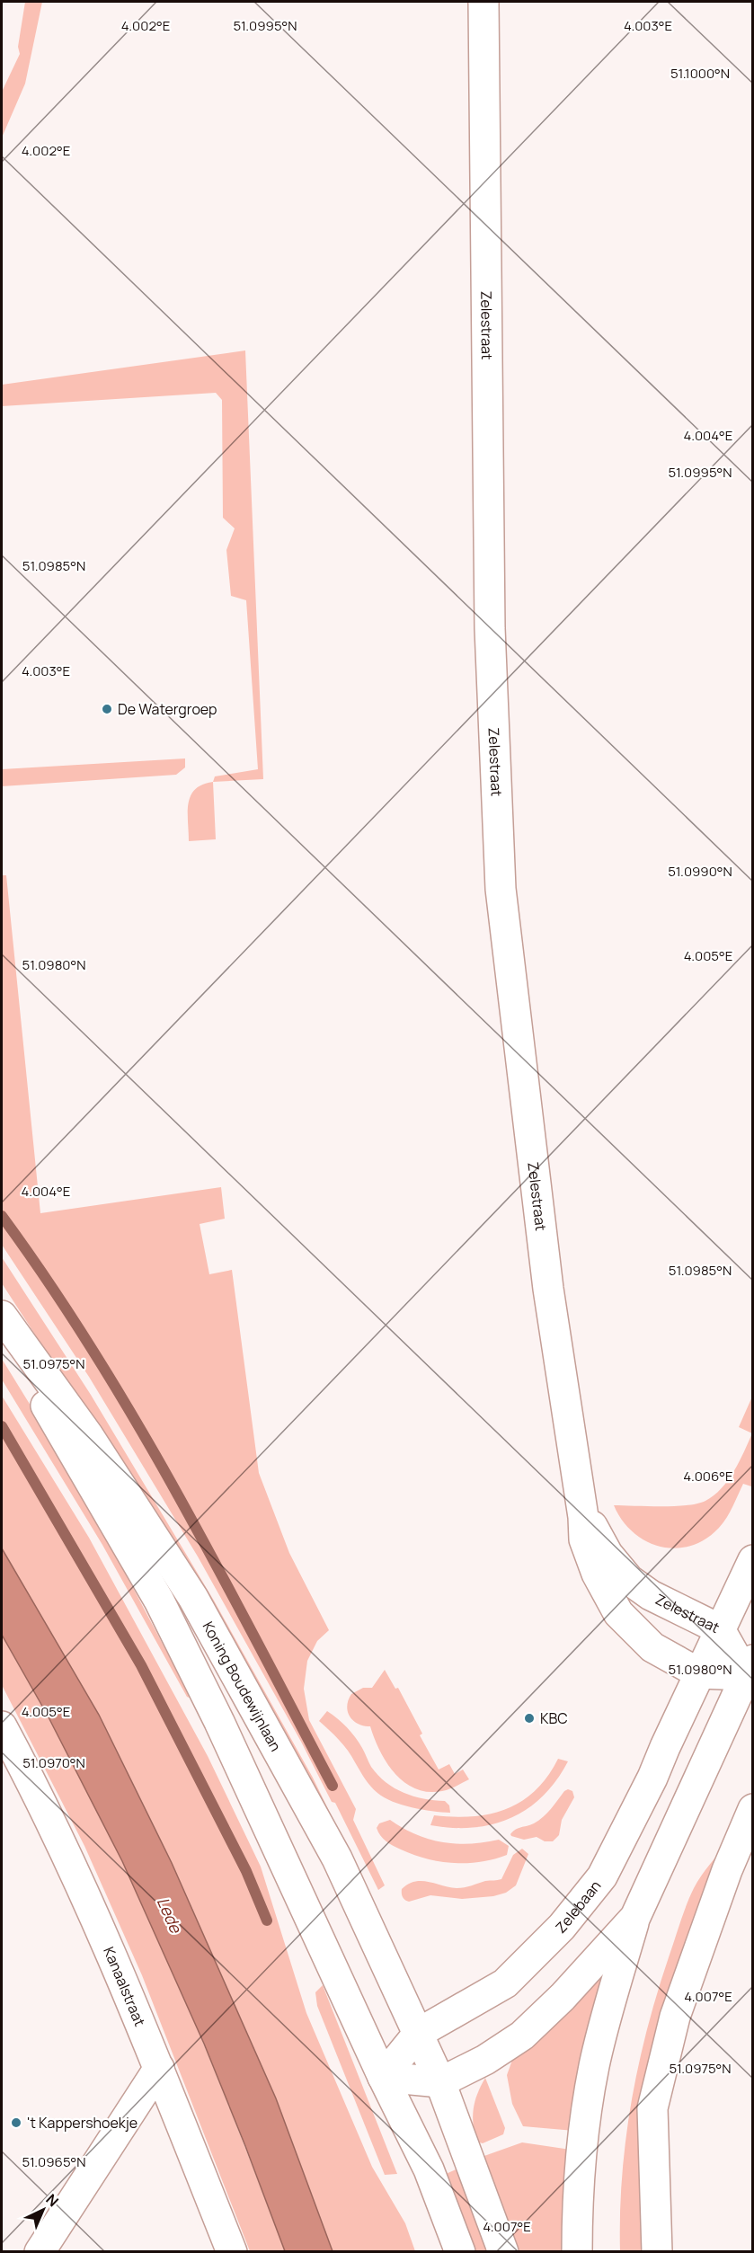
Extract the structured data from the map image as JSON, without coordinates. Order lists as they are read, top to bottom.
{
  "streets": {
    "main road": [
      "Zelestraat",
      "Koning Boudewijnlaan",
      "Zelebaan",
      "Kanaalstraat"
    ]
  },
  "crossings": [
    ["Zelestraat", "Zelebaan"],
    ["Koning Boudewijnlaan", "Zelebaan"]
  ],
  "water": ["Lede"],
  "places": ["De Watergroep", "KBC", "'t Kappershoekje"],
  "north": "top right",
  "coordinates": [
    "51.0995°N",
    "4.002°E",
    "4.003°E",
    "51.1000°N",
    "4.004°E",
    "51.0985°N",
    "51.0990°N",
    "4.005°E",
    "51.0980°N",
    "51.0975°N",
    "4.006°E",
    "51.0970°N",
    "4.007°E",
    "51.0965°N"
  ]
}
